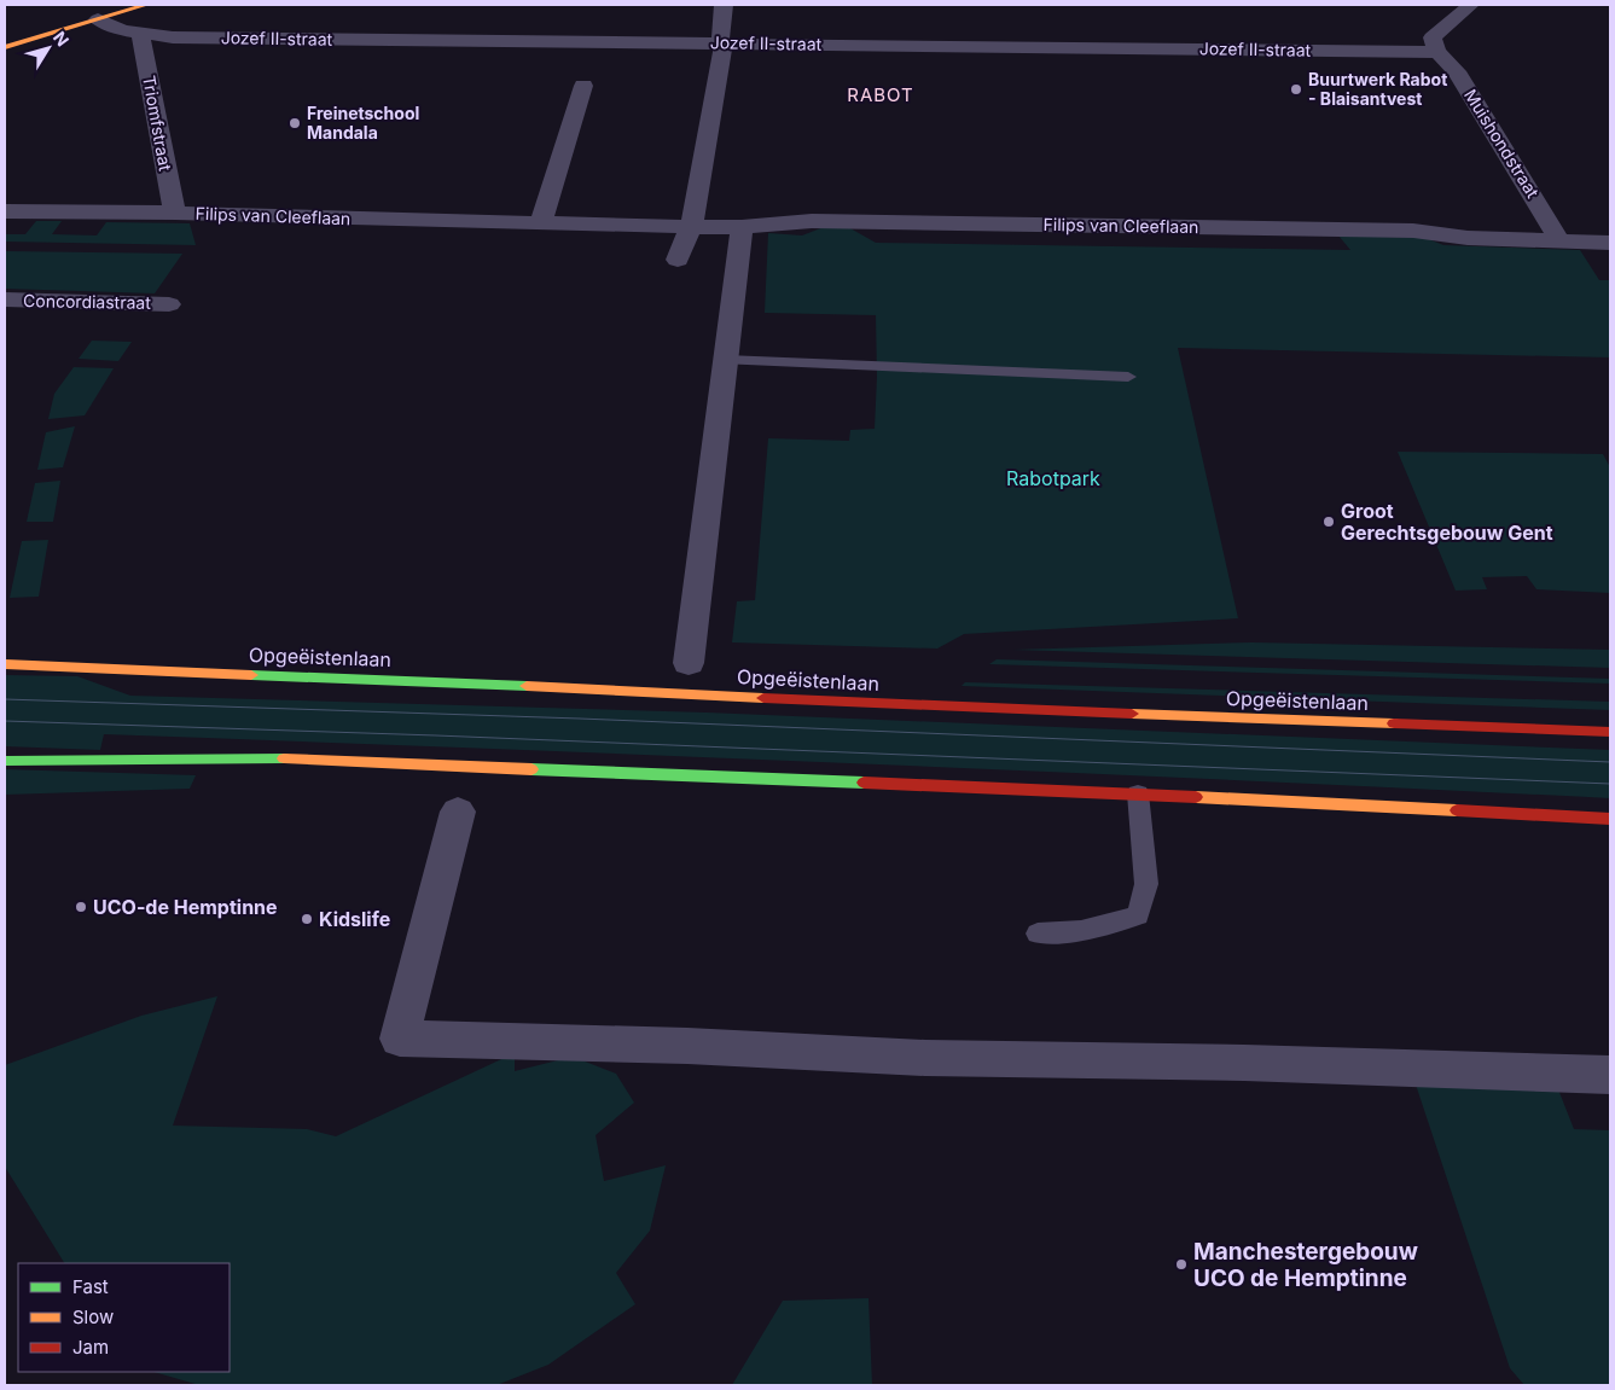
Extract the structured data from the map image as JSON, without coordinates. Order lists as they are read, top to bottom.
{
  "streets": {
    "main road": ["Opgeëistenlaan"],
    "street": [
      "Jozef II-straat",
      "Triomfstraat",
      "Muishondstraat",
      "Filips van Cleeflaan",
      "Concordiastraat"
    ]
  },
  "crossings": [
    ["Jozef II-straat", "Triomfstraat"],
    ["Jozef II-straat", "Muishondstraat"],
    ["Triomfstraat", "Filips van Cleeflaan"],
    ["Muishondstraat", "Filips van Cleeflaan"]
  ],
  "districts": ["RABOT"],
  "parks": ["Rabotpark"],
  "places": [
    "Buurtwerk Rabot - Blaisantvest",
    "Freinetschool Mandala",
    "Groot Gerechtsgebouw Gent",
    "UCO-de Hemptinne",
    "Kidslife",
    "Manchestergebouw UCO de Hemptinne"
  ],
  "legend": ["Fast", "Slow", "Jam"],
  "north": "top right"
}
